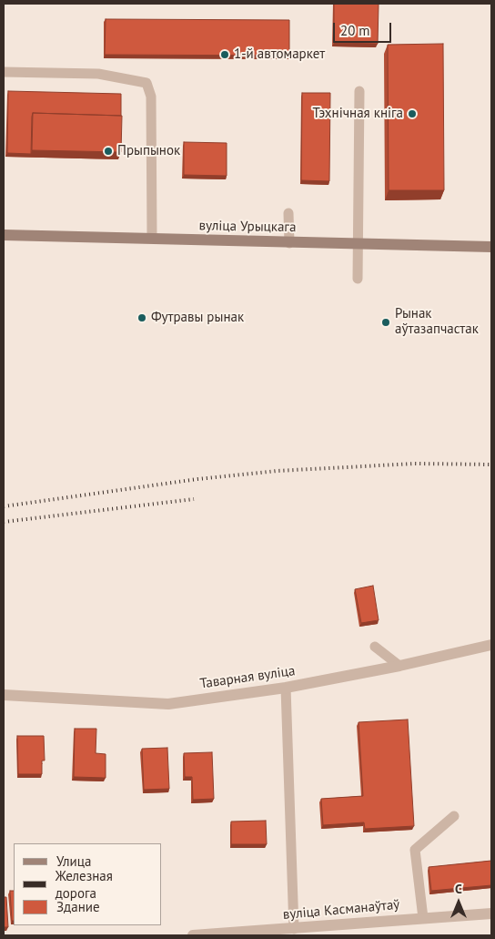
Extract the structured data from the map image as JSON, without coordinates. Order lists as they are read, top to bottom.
{
  "streets": {
    "main road": ["вуліца Урыцкага"],
    "street": ["Таварная вуліца", "вуліца Касманаўтаў"]
  },
  "places": [
    "1-й автомаркет",
    "Тэхнічная кніга",
    "Прыпынок",
    "Футравы рынак",
    "Рынак аўтазапчастак"
  ],
  "legend": ["Улица", "Железная дорога", "Здание"],
  "scale_bar": "20 m",
  "north": "top"
}
